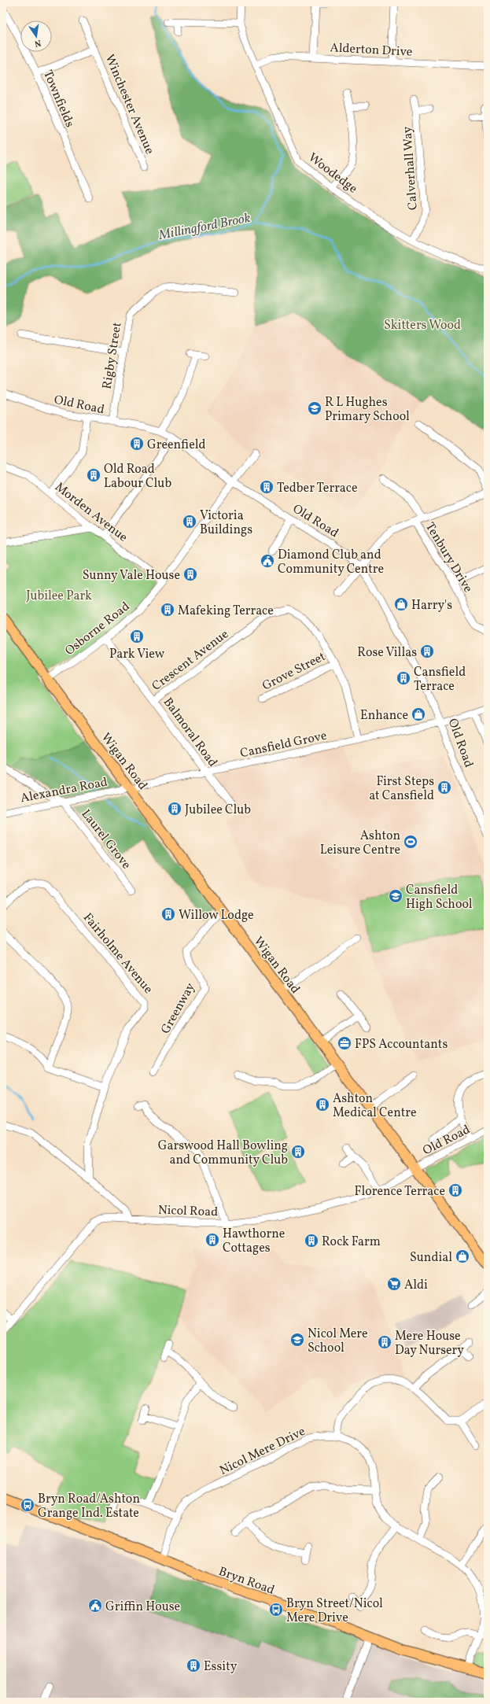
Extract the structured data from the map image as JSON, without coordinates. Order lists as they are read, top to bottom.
{
  "streets": {
    "main road": ["Wigan Road", "Bryn Road"],
    "street": [
      "Alderton Drive",
      "Townfields",
      "Winchester Avenue",
      "Calverhall Way",
      "Woodedge",
      "Rigby Street",
      "Old Road",
      "Morden Avenue",
      "Tenbury Drive",
      "Osborne Road",
      "Crescent Avenue",
      "Grove Street",
      "Balmoral Road",
      "Cansfield Grove",
      "Alexandra Road",
      "Laurel Grove",
      "Fairholme Avenue",
      "Greenway",
      "Nicol Road",
      "Nicol Mere Drive"
    ]
  },
  "crossings": [
    ["Alderton Drive", "Woodedge"],
    ["Townfields", "Winchester Avenue"],
    ["Calverhall Way", "Woodedge"],
    ["Rigby Street", "Old Road"],
    ["Old Road", "Osborne Road"],
    ["Old Road", "Cansfield Grove"],
    ["Old Road", "Wigan Road"],
    ["Old Road", "Nicol Road"],
    ["Morden Avenue", "Osborne Road"],
    ["Osborne Road", "Balmoral Road"],
    ["Osborne Road", "Wigan Road"],
    ["Crescent Avenue", "Grove Street"],
    ["Crescent Avenue", "Balmoral Road"],
    ["Crescent Avenue", "Cansfield Grove"],
    ["Balmoral Road", "Cansfield Grove"],
    ["Cansfield Grove", "Wigan Road"],
    ["Cansfield Grove", "Alexandra Road"],
    ["Wigan Road", "Alexandra Road"],
    ["Wigan Road", "Greenway"],
    ["Wigan Road", "Nicol Road"],
    ["Alexandra Road", "Laurel Grove"],
    ["Nicol Mere Drive", "Bryn Road"]
  ],
  "water": ["Millingford Brook"],
  "parks": ["Skitters Wood", "Jubilee Park"],
  "places": {
    "school or university": ["R L Hughes Primary School", "Cansfield High School", "Nicol Mere School"],
    "building": [
      "Greenfield",
      "Old Road Labour Club",
      "Tedber Terrace",
      "Victoria Buildings",
      "Sunny Vale House",
      "Mafeking Terrace",
      "Park View",
      "Rose Villas",
      "Cansfield Terrace",
      "First Steps at Cansfield",
      "Jubilee Club",
      "Willow Lodge",
      "Ashton Medical Centre",
      "Garswood Hall Bowling and Community Club",
      "Florence Terrace",
      "Hawthorne Cottages",
      "Rock Farm",
      "Mere House Day Nursery",
      "Essity"
    ],
    "public building": ["Diamond Club and Community Centre", "Griffin House"],
    "shop": ["Harry's", "Enhance", "Sundial"],
    "sports": ["Ashton Leisure Centre"],
    "office": ["FPS Accountants"],
    "supermarket": ["Aldi"],
    "bus stop": ["Bryn Road/Ashton Grange Ind. Estate", "Bryn Street/Nicol Mere Drive"]
  },
  "north": "bottom"
}
